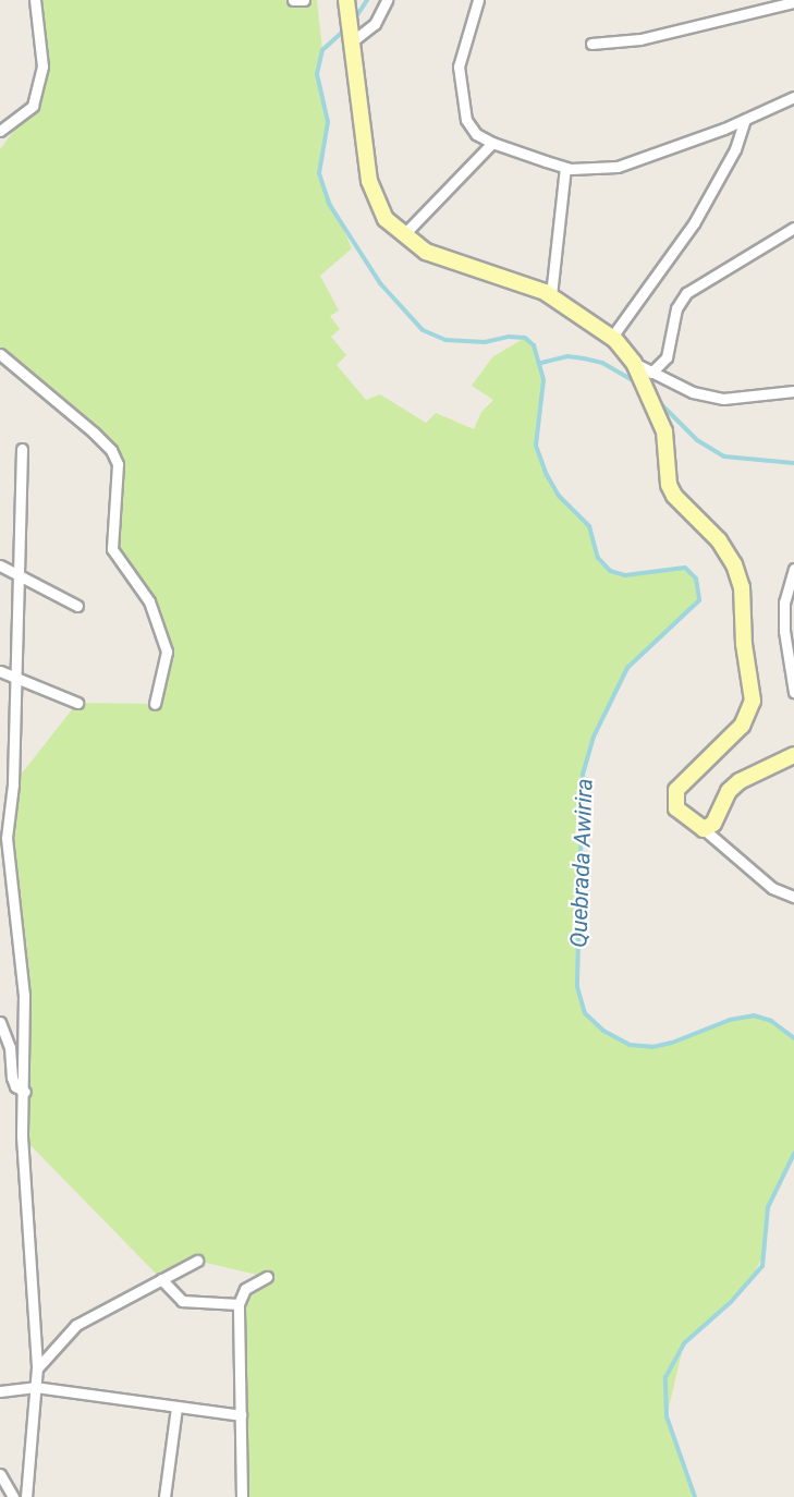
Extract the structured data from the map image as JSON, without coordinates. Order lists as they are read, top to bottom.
{
  "water": ["Quebrada Awirira"]
}
